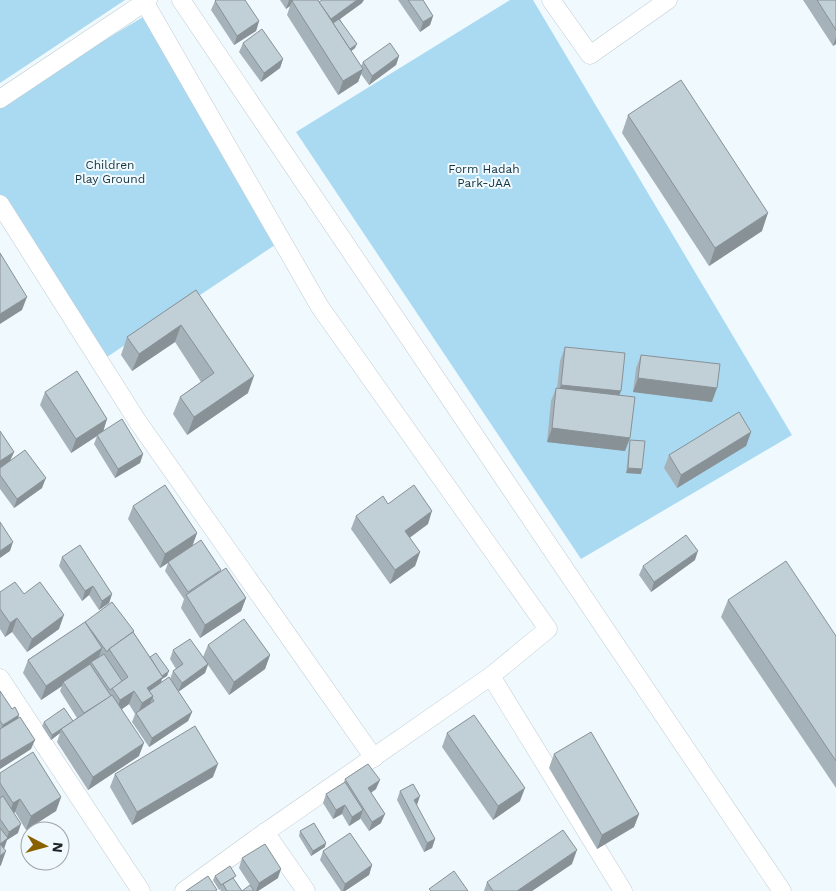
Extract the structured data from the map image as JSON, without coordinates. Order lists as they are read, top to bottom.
{
  "parks": ["Children Play Ground", "Form Hadah Park-JAA"],
  "north": "right"
}
